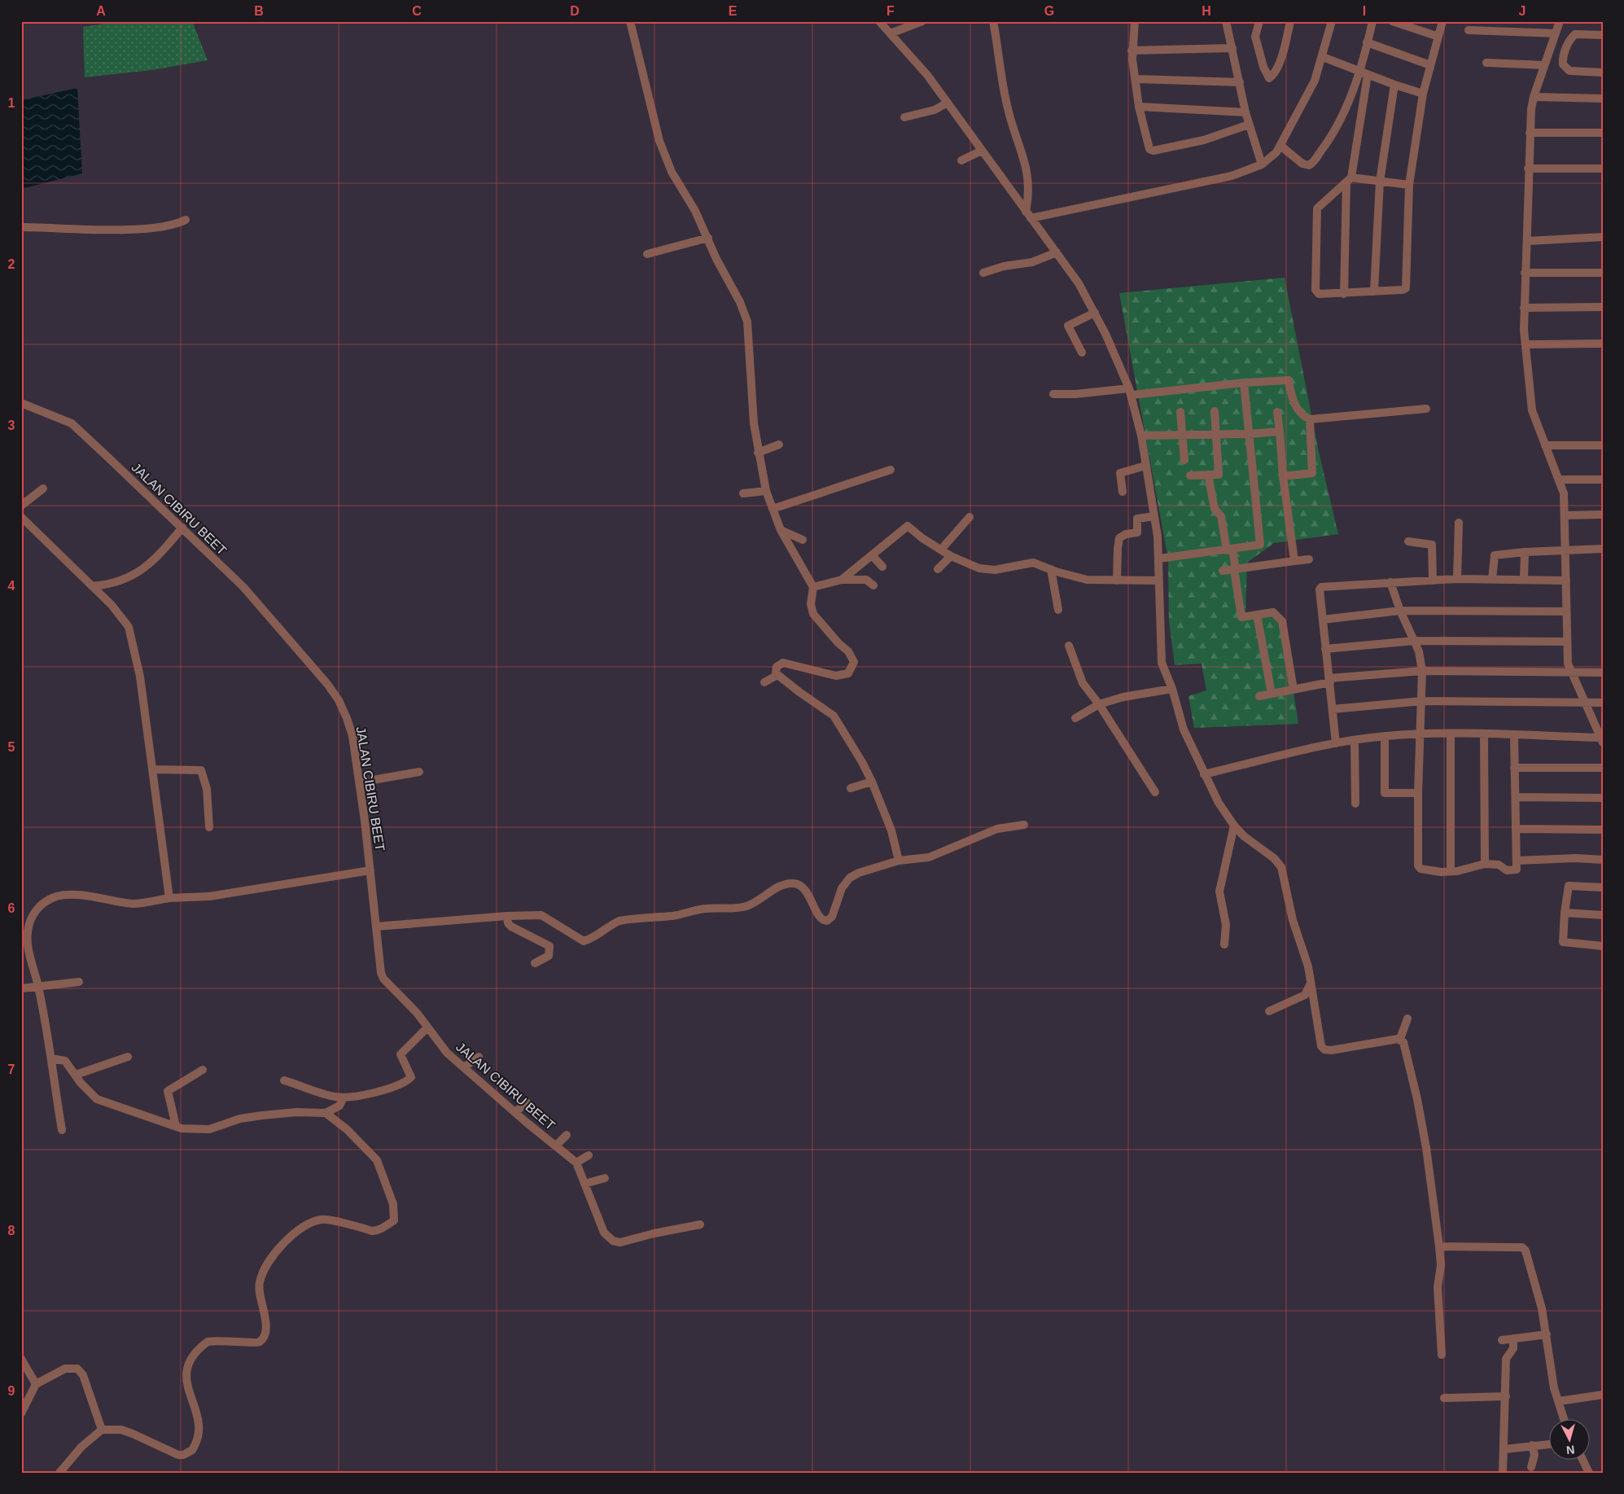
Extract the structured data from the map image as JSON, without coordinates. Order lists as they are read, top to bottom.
{
  "streets": {
    "street": ["JALAN CIBIRU BEET"]
  },
  "north": "bottom",
  "grid": {
    "columns": [
      "A",
      "B",
      "C",
      "D",
      "E",
      "F",
      "G",
      "H",
      "I",
      "J"
    ],
    "rows": [
      "1",
      "2",
      "3",
      "4",
      "5",
      "6",
      "7",
      "8",
      "9"
    ]
  }
}
